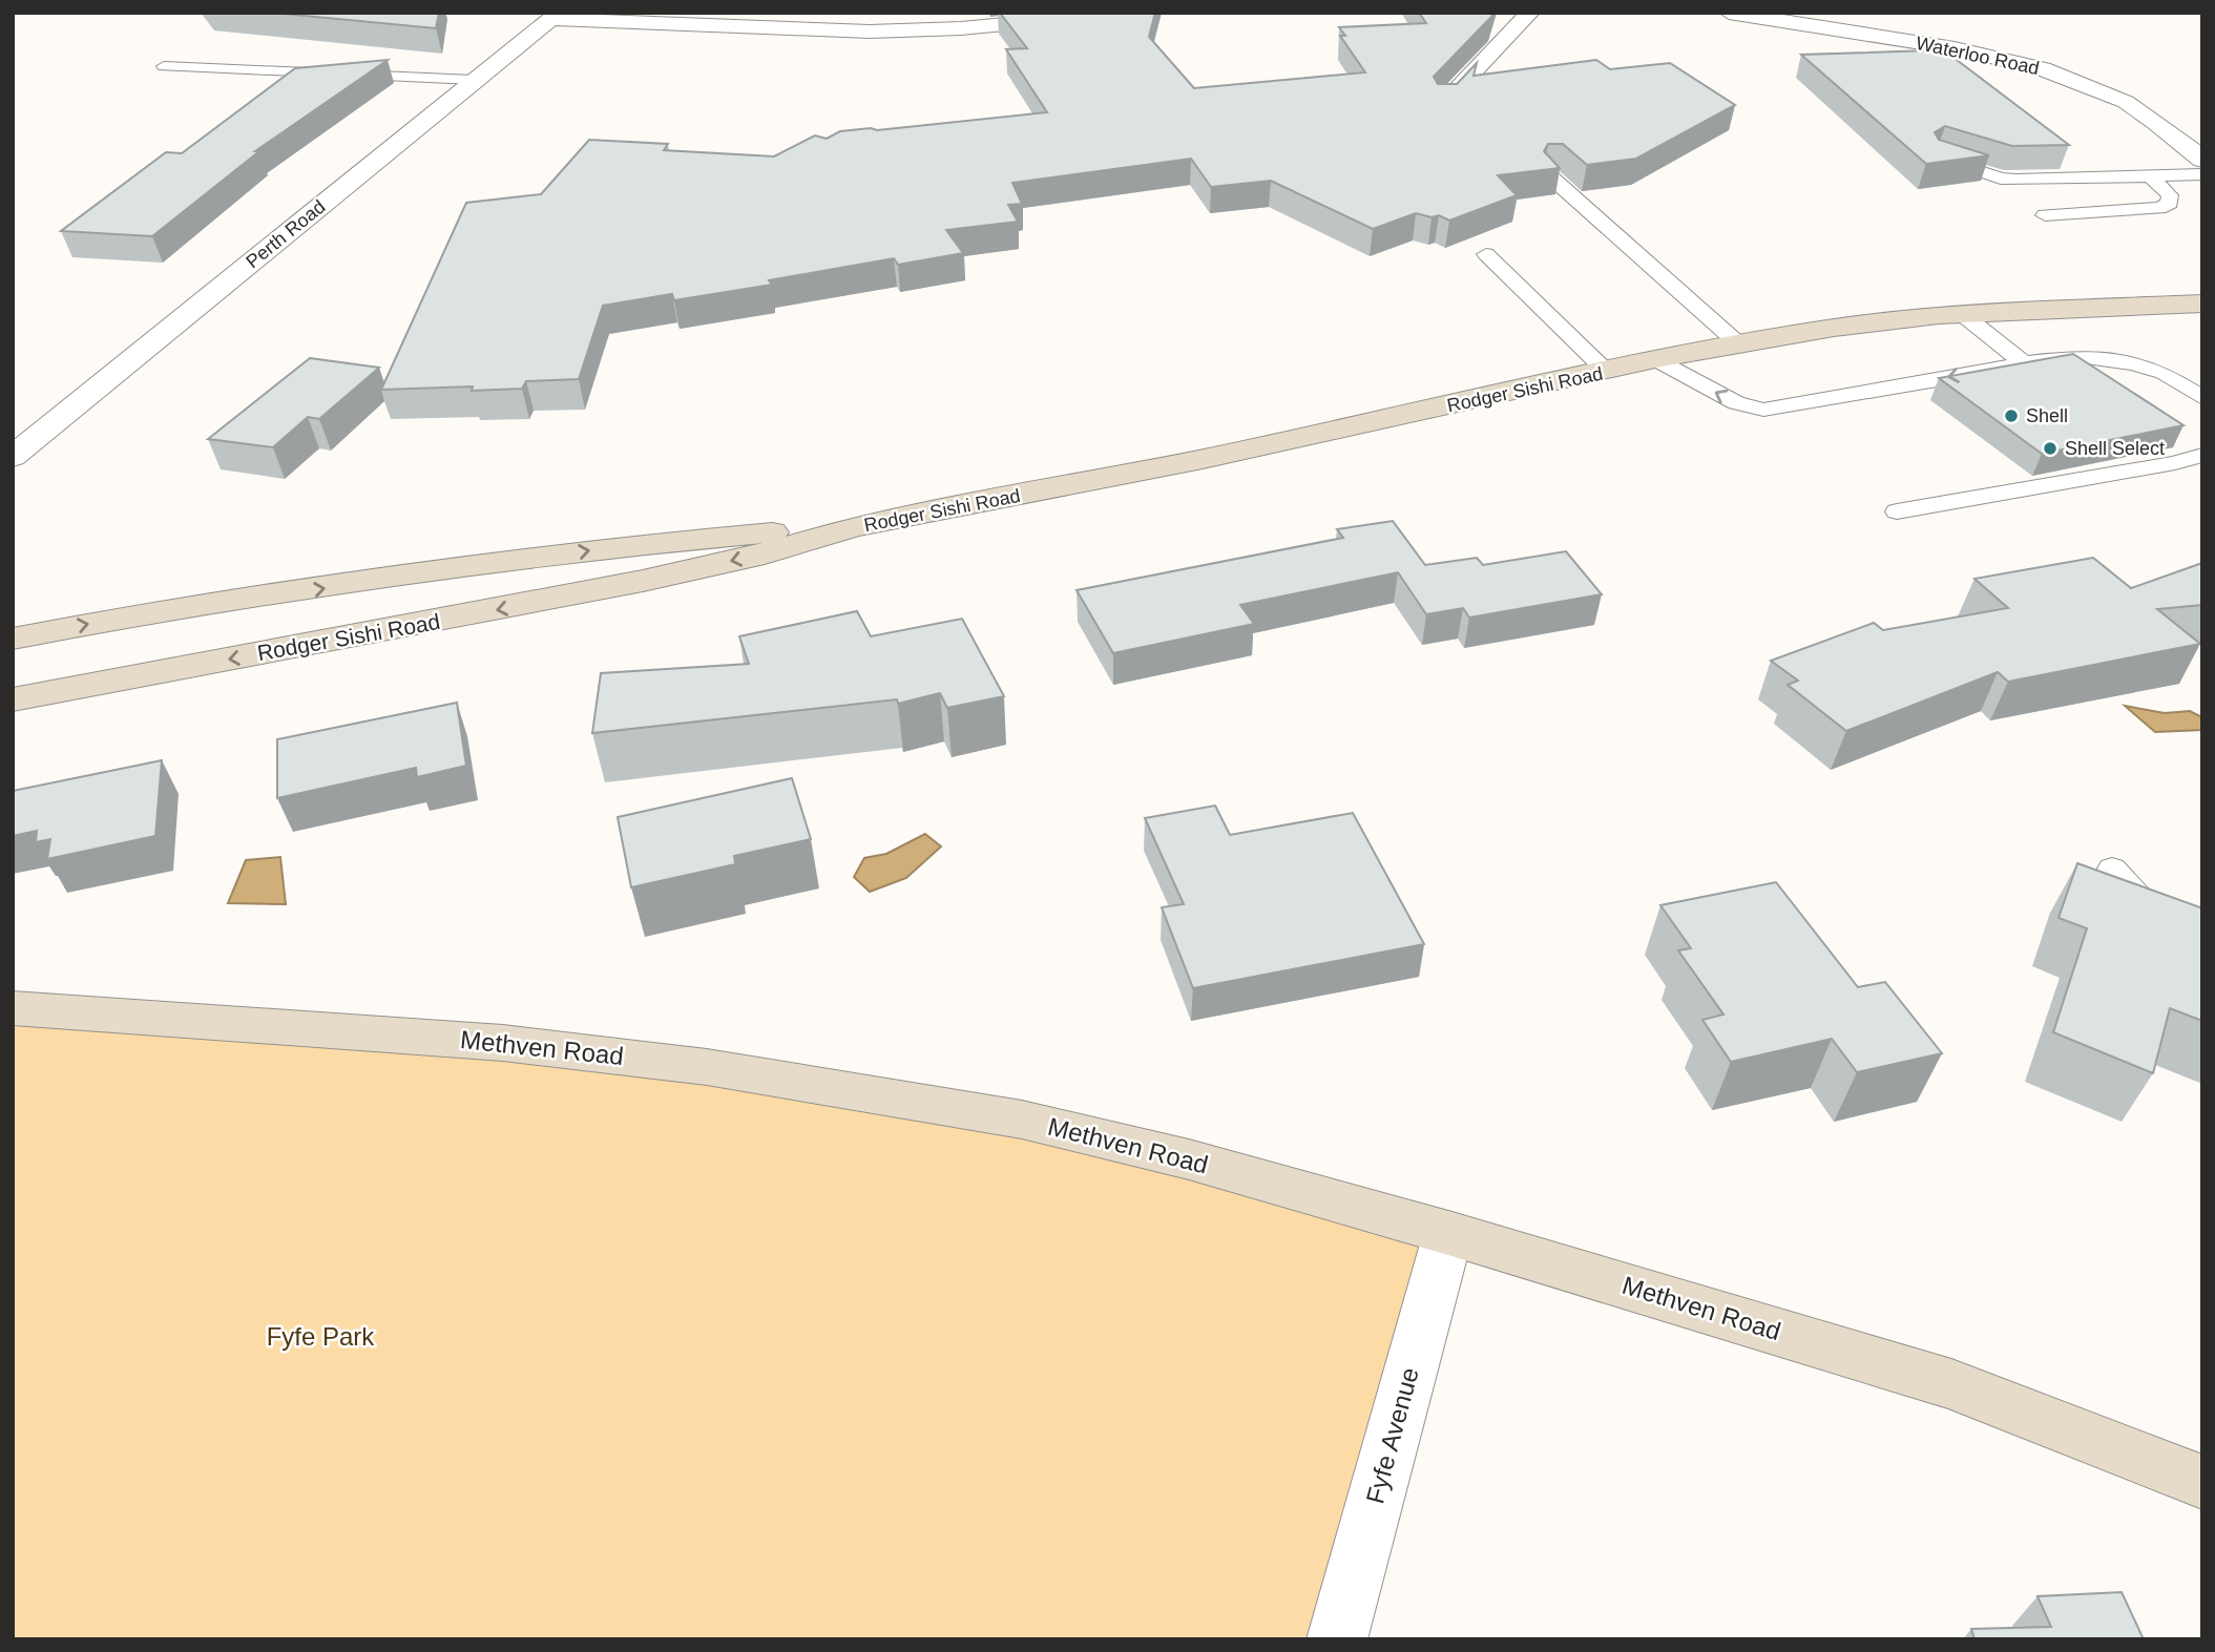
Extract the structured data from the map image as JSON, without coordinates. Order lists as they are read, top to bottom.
{
  "streets": {
    "main road": ["Rodger Sishi Road", "Methven Road"],
    "street": ["Waterloo Road", "Perth Road", "Fyfe Avenue"]
  },
  "crossings": [
    ["Methven Road", "Fyfe Avenue"]
  ],
  "parks": ["Fyfe Park"],
  "places": ["Shell", "Shell Select"]
}
